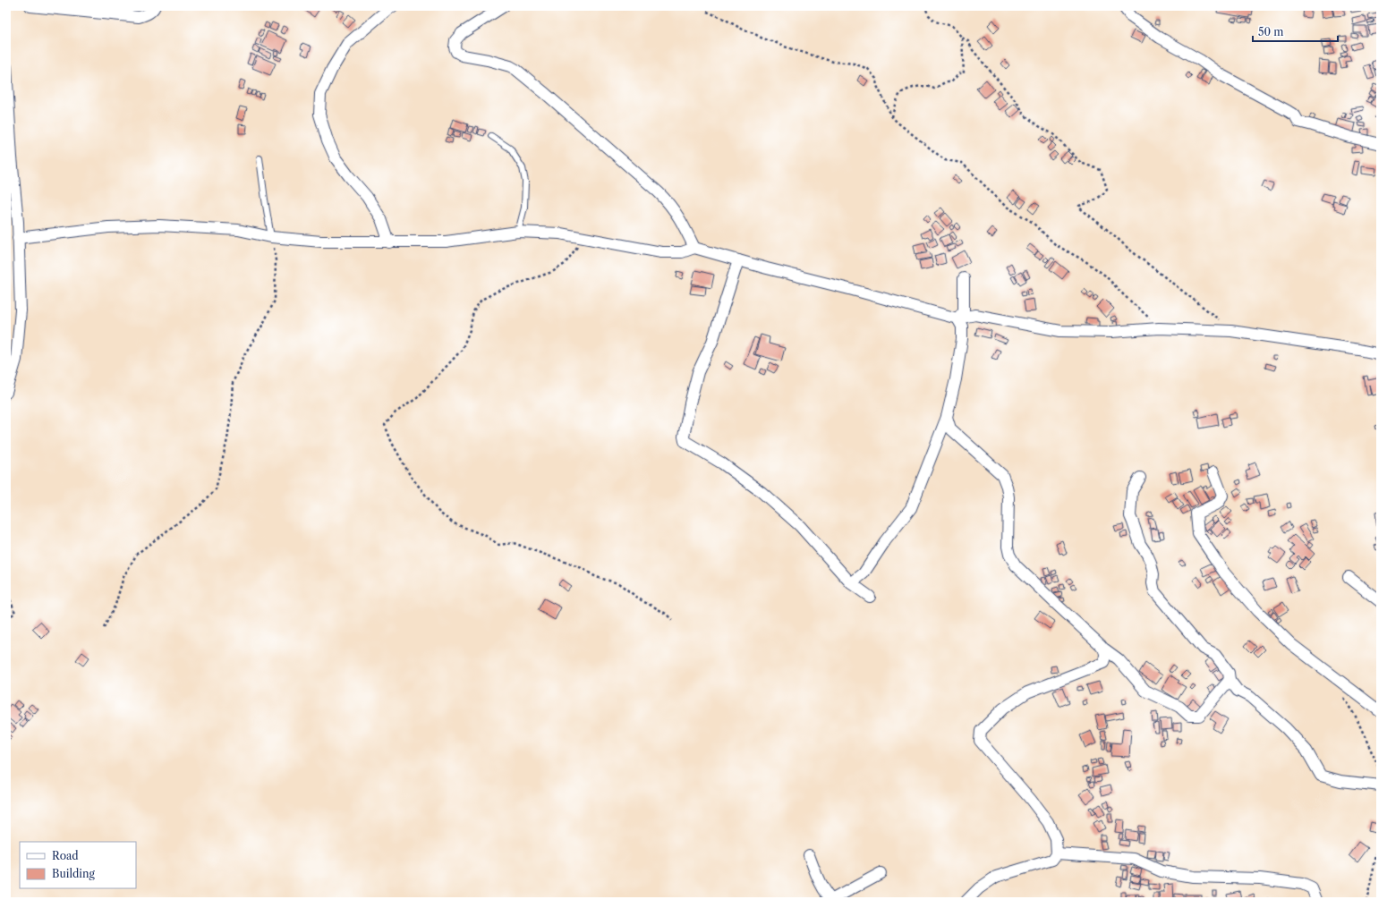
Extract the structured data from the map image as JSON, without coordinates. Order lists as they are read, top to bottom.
{
  "legend": ["Road", "Building"],
  "scale_bar": "50 m"
}
